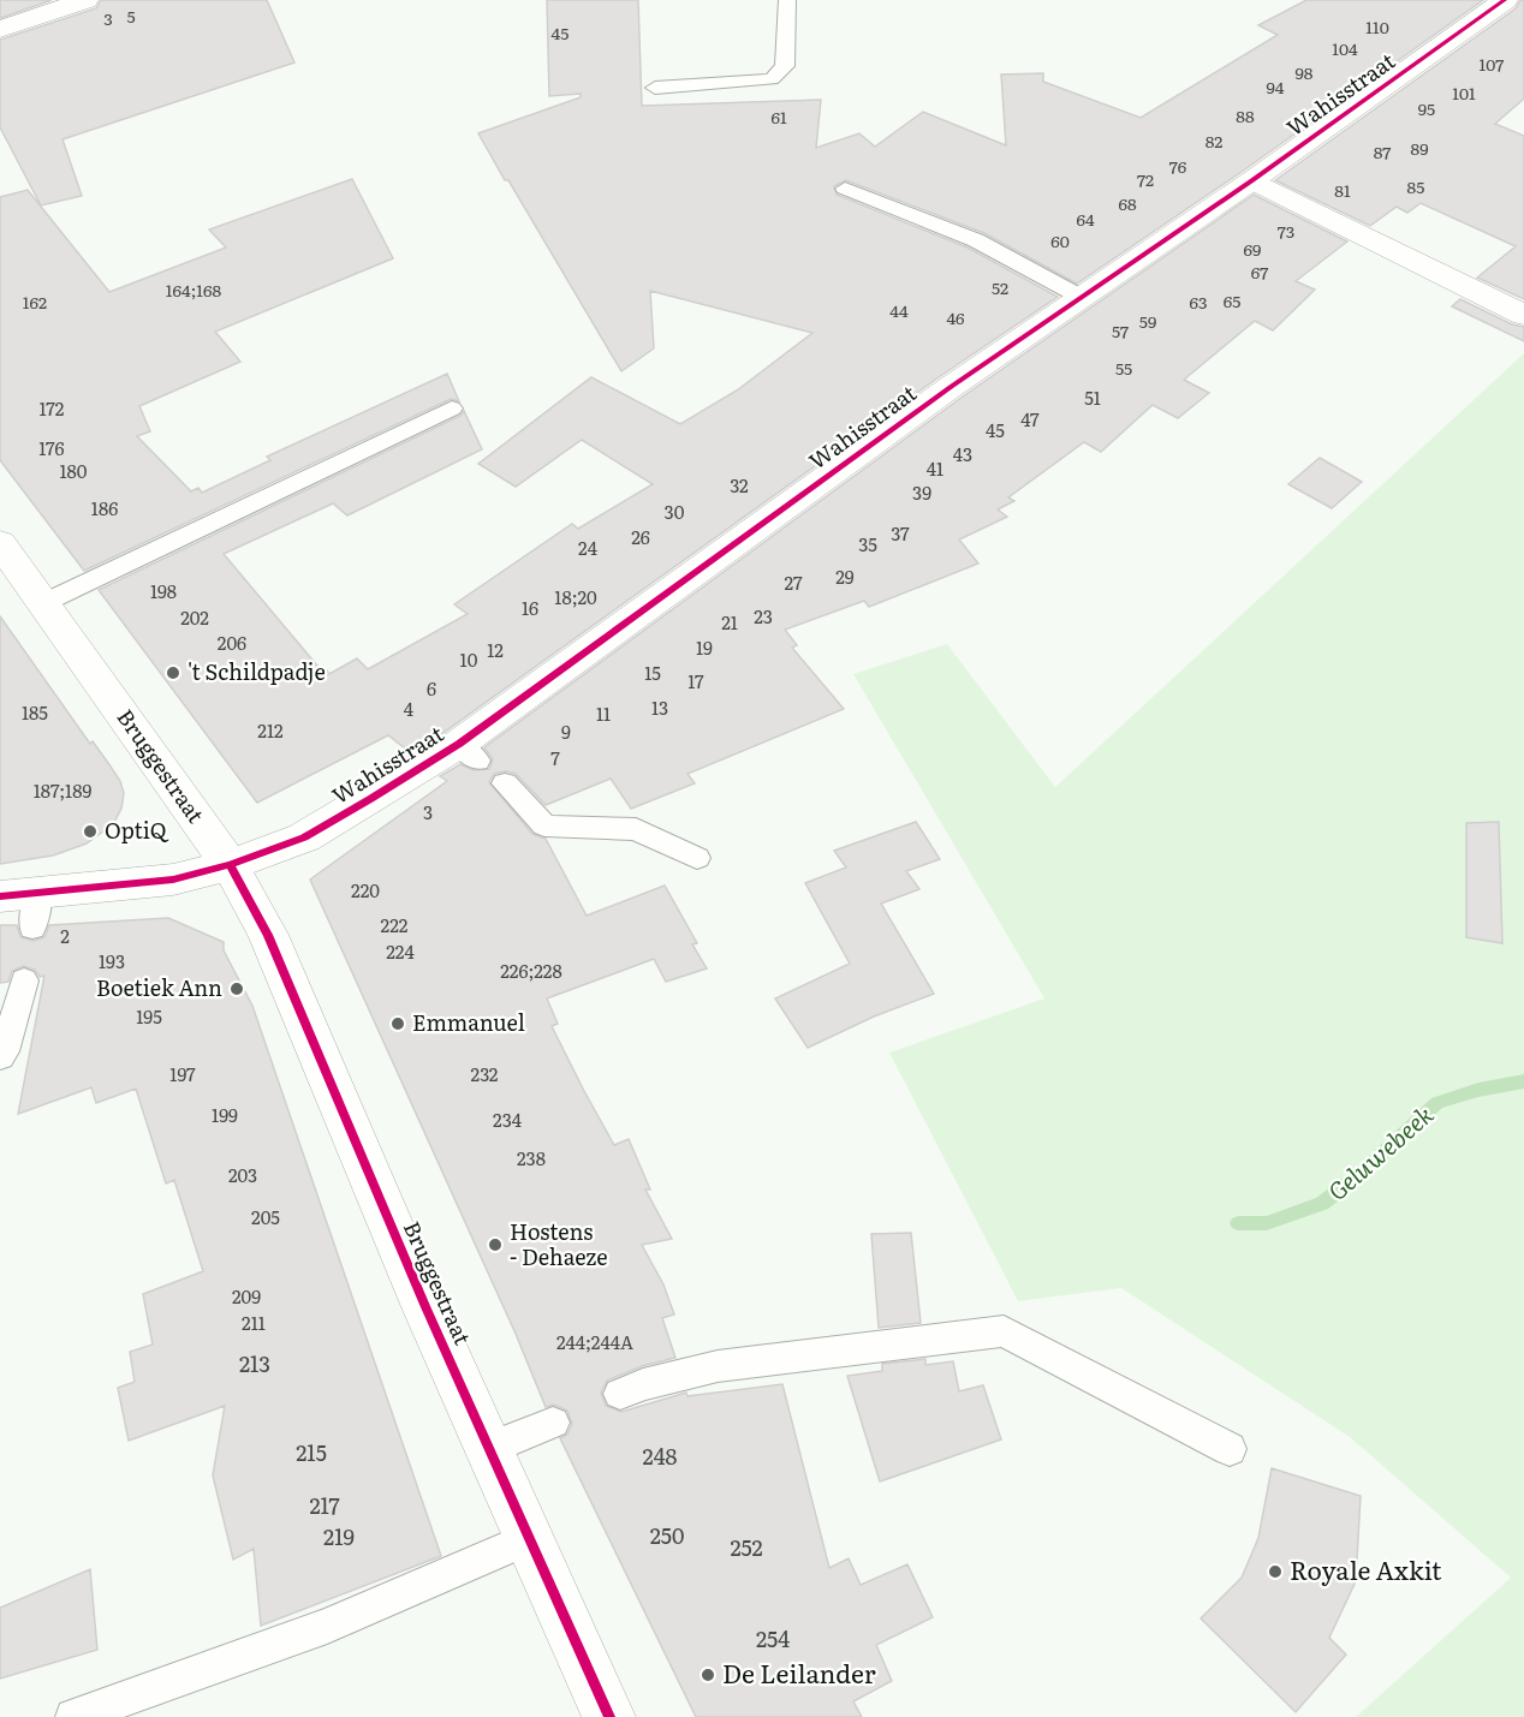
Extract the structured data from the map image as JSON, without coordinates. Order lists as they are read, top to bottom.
{
  "streets": {
    "street": ["Wahisstraat", "Bruggestraat"]
  },
  "crossings": [
    ["Wahisstraat", "Bruggestraat"]
  ],
  "water": ["Geluwebeek"],
  "places": [
    "'t Schildpadje",
    "OptiQ",
    "Boetiek Ann",
    "Emmanuel",
    "Hostens - Dehaeze",
    "Royale Axkit",
    "De Leilander"
  ],
  "house_numbers": [
    "5",
    "3",
    "110",
    "45",
    "104",
    "107",
    "98",
    "94",
    "101",
    "95",
    "88",
    "61",
    "82",
    "89",
    "87",
    "76",
    "72",
    "85",
    "81",
    "68",
    "64",
    "73",
    "60",
    "69",
    "67",
    "52",
    "164;168",
    "65",
    "162",
    "63",
    "44",
    "46",
    "59",
    "57",
    "55",
    "51",
    "172",
    "47",
    "45",
    "176",
    "43",
    "41",
    "180",
    "32",
    "39",
    "186",
    "30",
    "37",
    "26",
    "35",
    "24",
    "29",
    "27",
    "198",
    "18;20",
    "16",
    "23",
    "202",
    "21",
    "206",
    "19",
    "12",
    "10",
    "15",
    "17",
    "6",
    "13",
    "4",
    "185",
    "11",
    "212",
    "9",
    "7",
    "187;189",
    "3",
    "220",
    "222",
    "2",
    "224",
    "193",
    "226;228",
    "195",
    "197",
    "232",
    "199",
    "234",
    "238",
    "203",
    "205",
    "209",
    "211",
    "244;244A",
    "213",
    "215",
    "248",
    "217",
    "250",
    "219",
    "252",
    "254"
  ]
}
